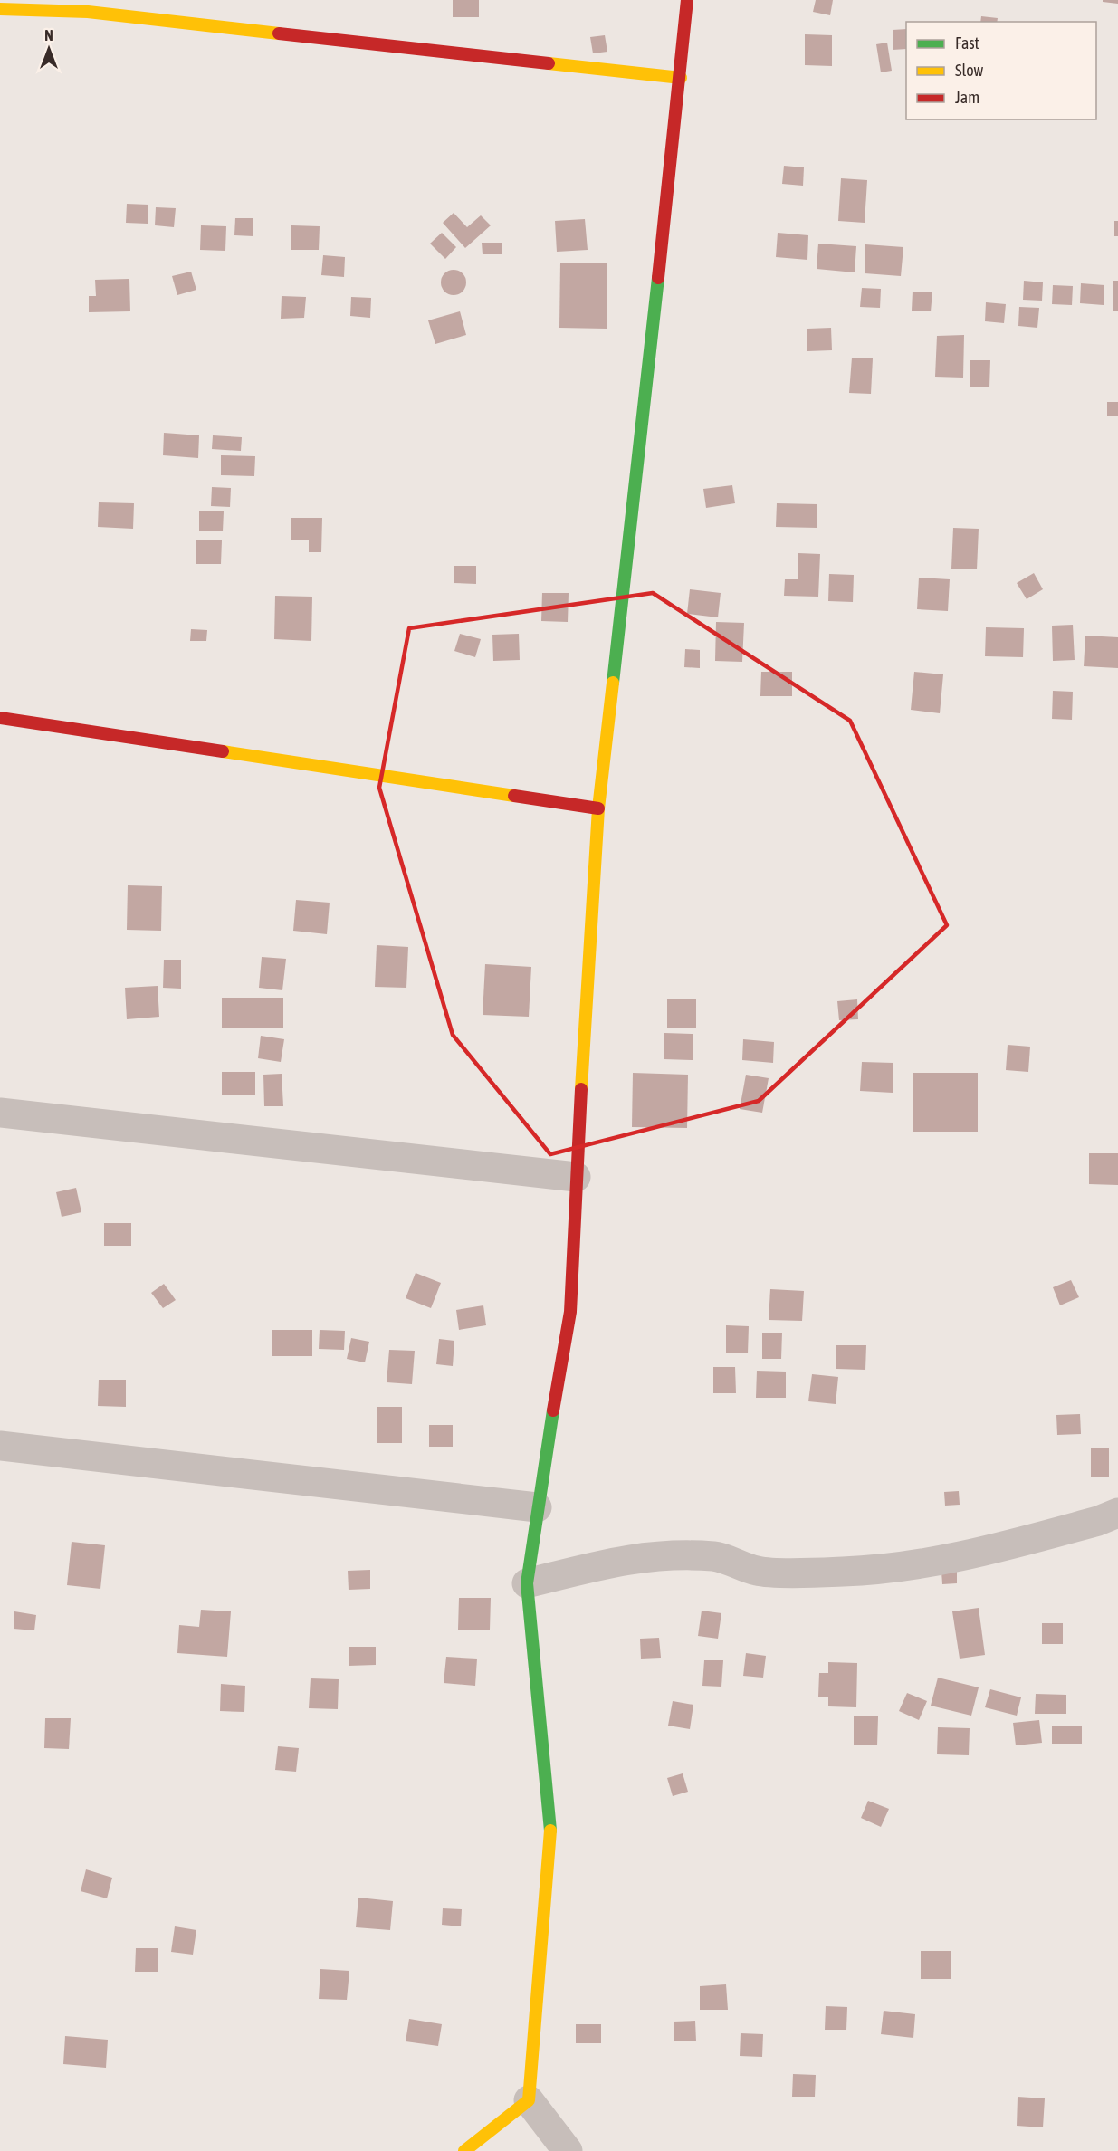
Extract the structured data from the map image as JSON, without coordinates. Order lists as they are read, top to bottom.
{
  "legend": ["Fast", "Slow", "Jam"],
  "north": "top"
}
